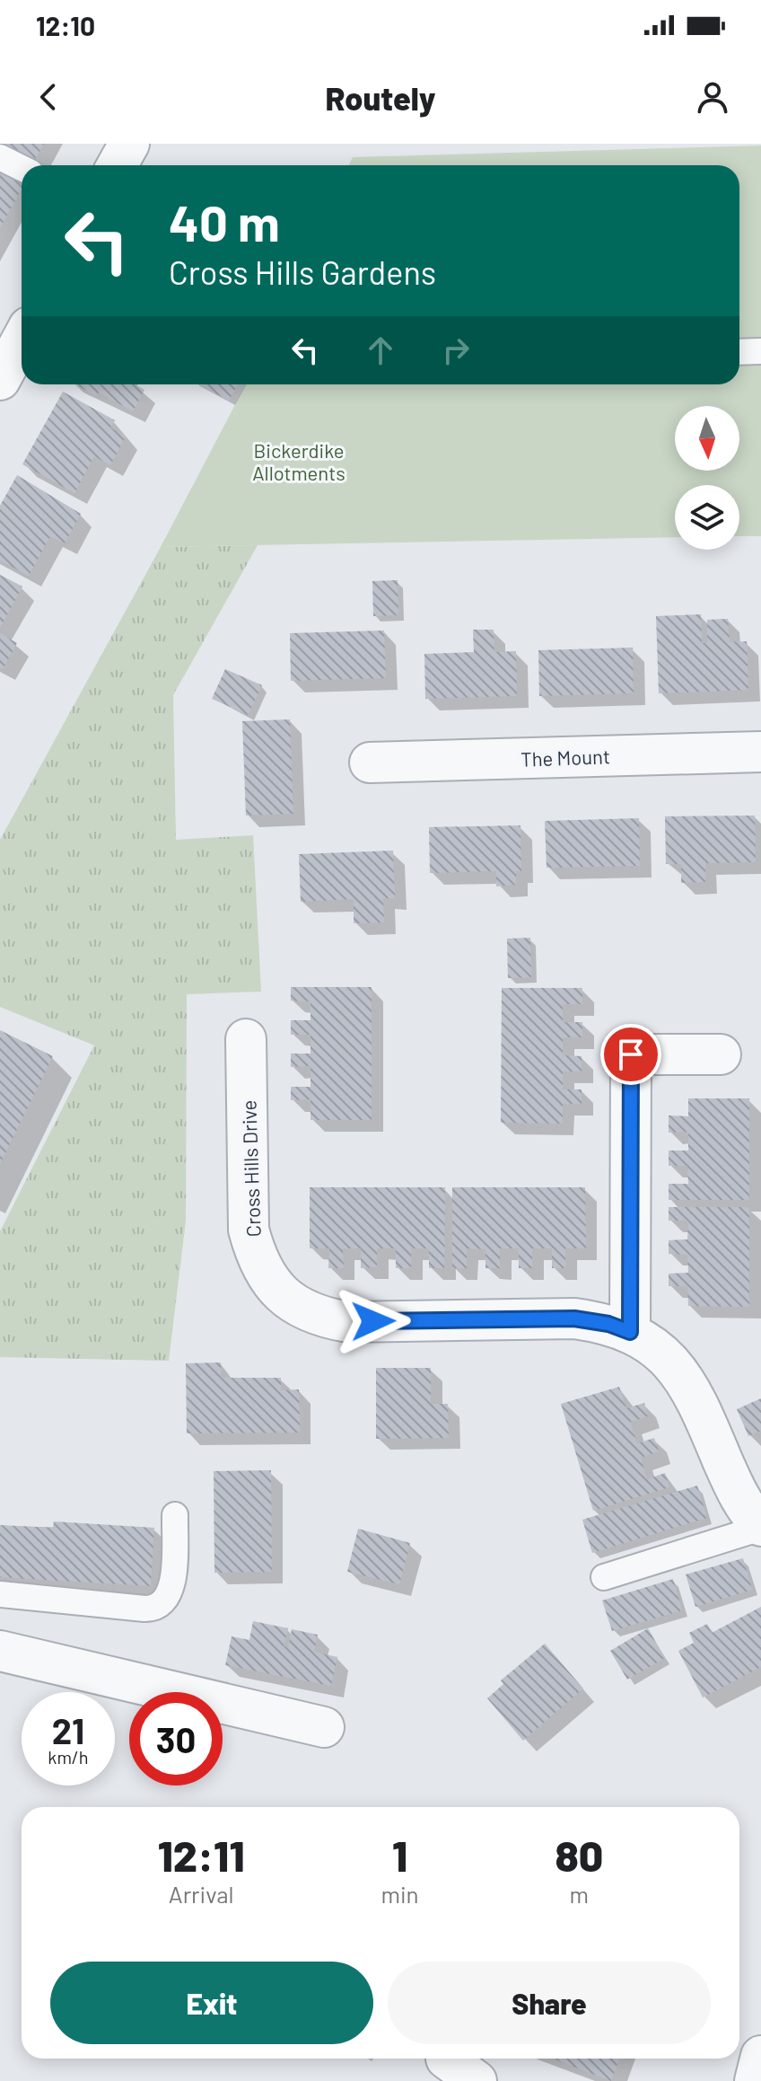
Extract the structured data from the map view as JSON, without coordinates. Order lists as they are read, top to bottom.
{
  "streets": {
    "street": ["The Mount", "Cross Hills Drive"]
  },
  "parks": ["Bickerdike Allotments"],
  "north": "bottom",
  "page": {
    "status": "12:10",
    "header": "Routely",
    "turn": ["40 m", "Cross Hills Gardens"],
    "speed": "21 km/h",
    "limit": "30",
    "eta": [
      "12:11",
      "Arrival",
      "1",
      "min",
      "80",
      "m"
    ],
    "buttons": ["Exit", "Share"]
  }
}
